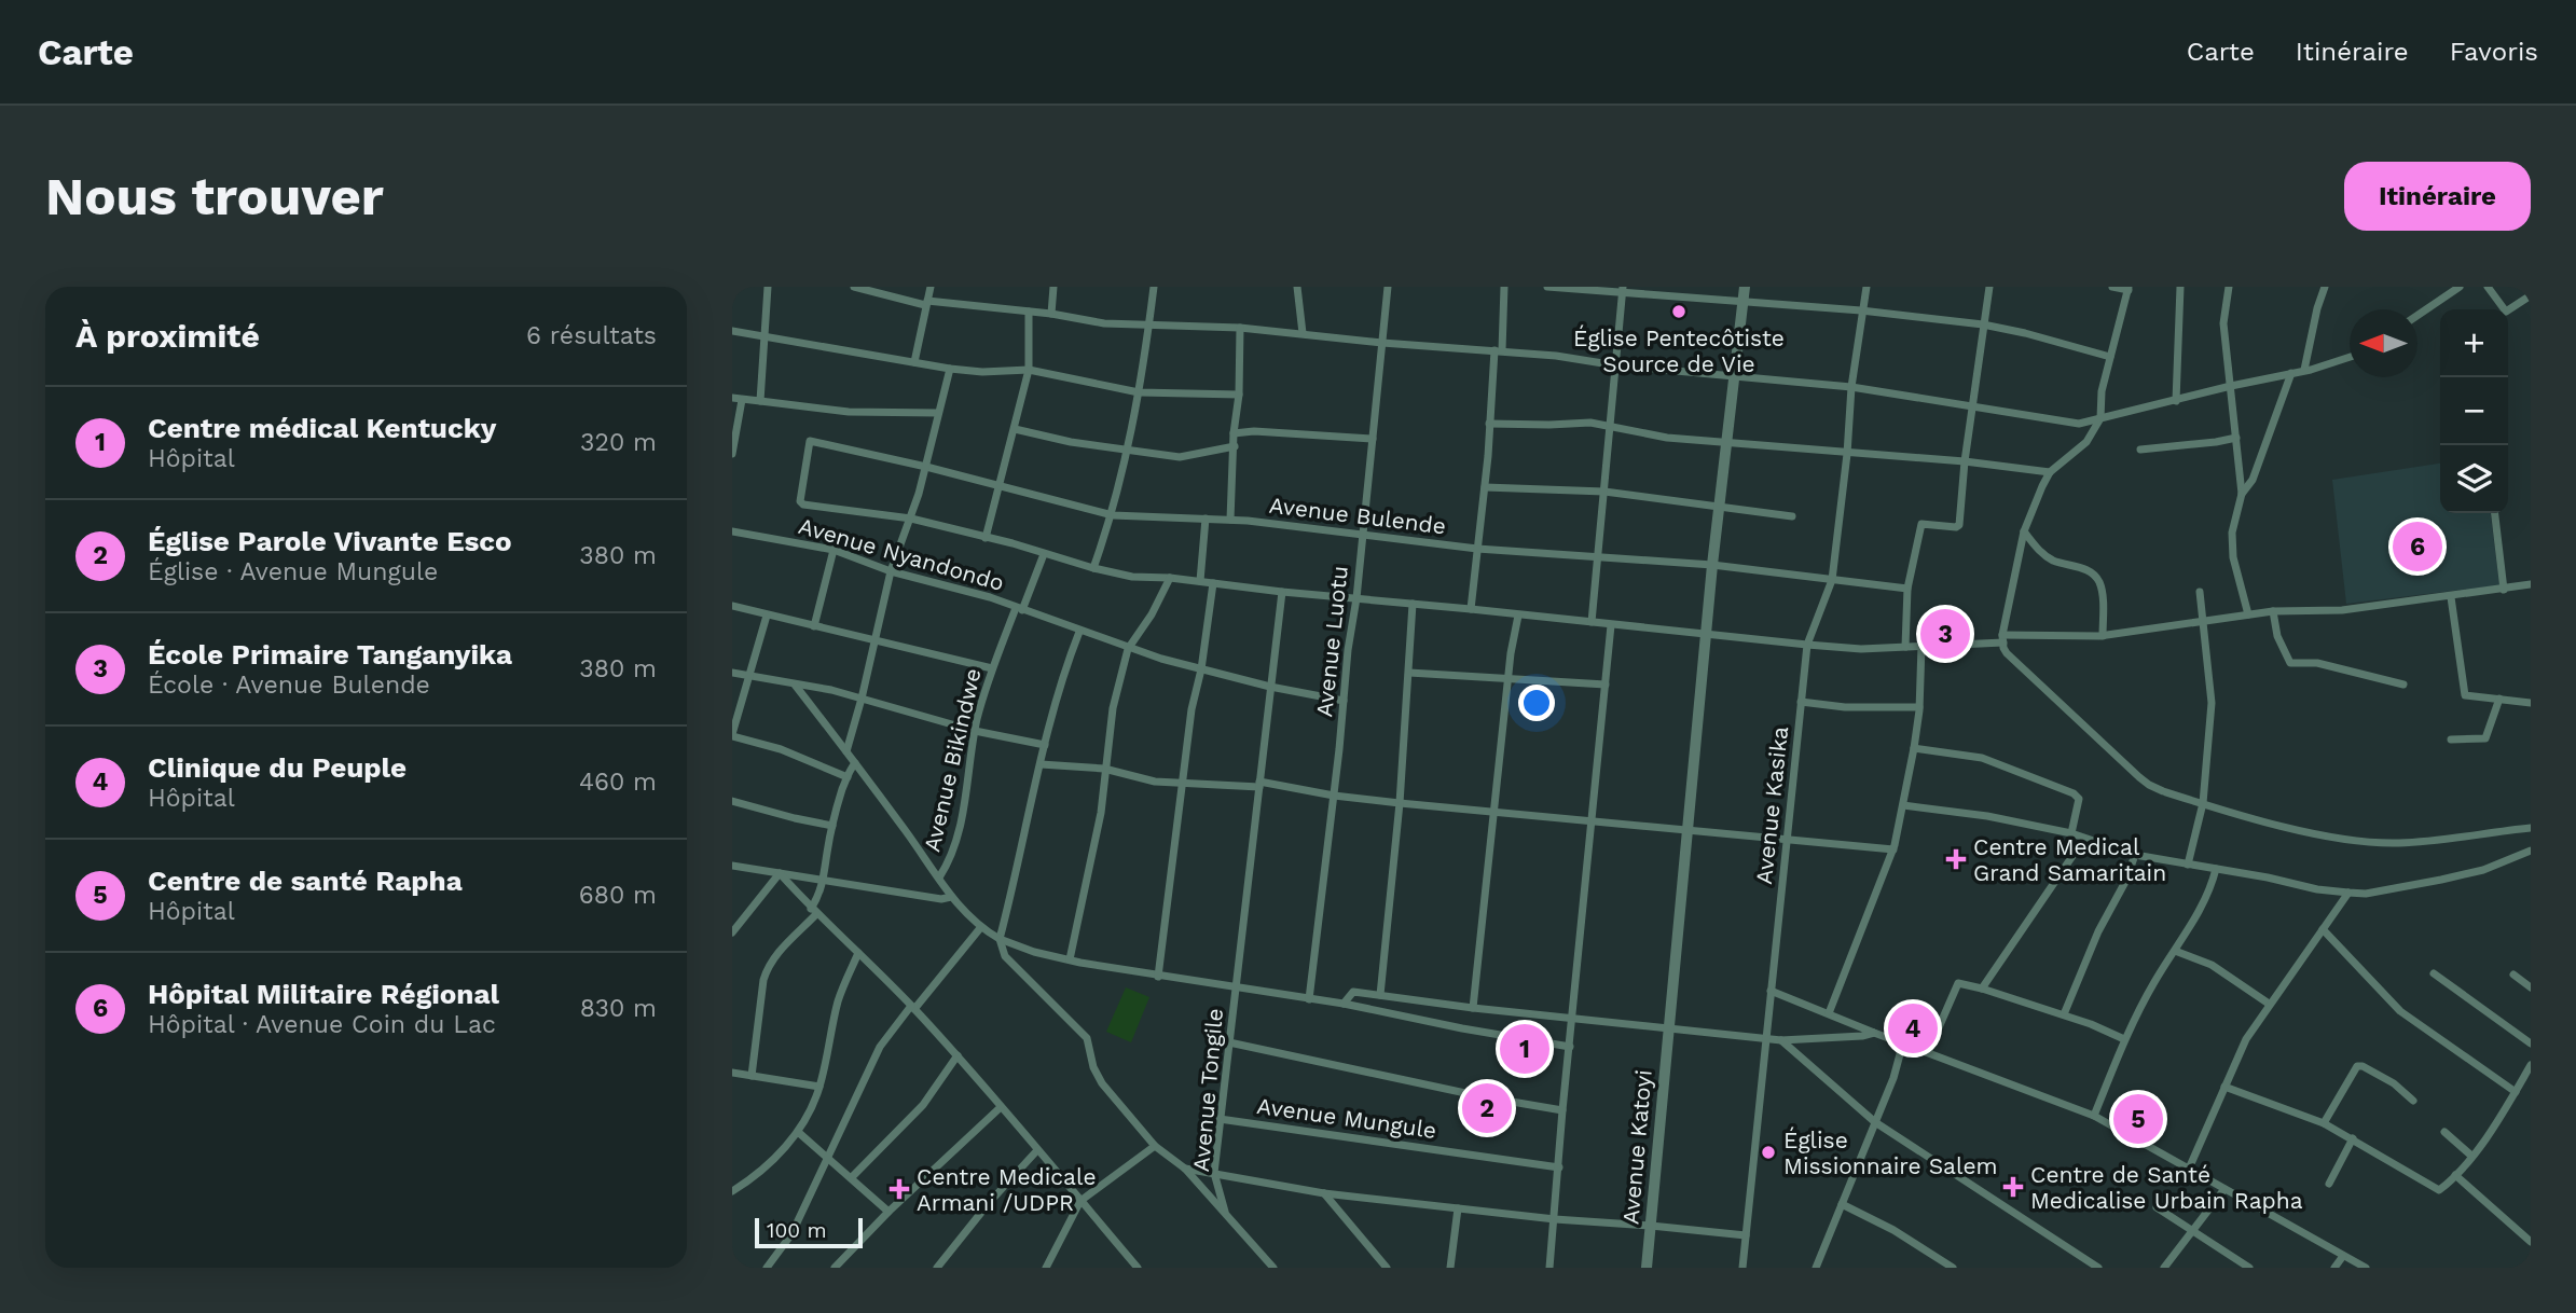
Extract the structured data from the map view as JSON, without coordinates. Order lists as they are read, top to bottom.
{
  "streets": {
    "street": [
      "Avenue Bulende",
      "Avenue Nyandondo",
      "Avenue Luotu",
      "Avenue Bikindwe",
      "Avenue Kasika",
      "Avenue Tongile",
      "Avenue Mungule",
      "Avenue Katoyi"
    ]
  },
  "crossings": [
    ["Avenue Bulende", "Avenue Luotu"],
    ["Avenue Bulende", "Avenue Kasika"],
    ["Avenue Bulende", "Avenue Katoyi"],
    ["Avenue Nyandondo", "Avenue Luotu"],
    ["Avenue Nyandondo", "Avenue Bikindwe"],
    ["Avenue Nyandondo", "Avenue Tongile"],
    ["Avenue Tongile", "Avenue Mungule"]
  ],
  "places": {
    "other": ["Église Pentecôtiste Source de Vie", "Église Missionnaire Salem"],
    "health": ["Centre Medical Grand Samaritain", "Centre de Santé Medicalise Urbain Rapha", "Centre Medicale Armani /UDPR"]
  },
  "scale_bar": "100 m",
  "north": "left",
  "page": {
    "header": "Carte",
    "nav": ["Carte", "Itinéraire", "Favoris"],
    "buttons": "Itinéraire",
    "title": "Nous trouver",
    "heading": ["À proximité", "6 résultats"],
    "map_buttons": ["+", "−"],
    "list": [
      {
        "mark": "1",
        "name": "Centre médical Kentucky",
        "note": "Hôpital",
        "value": "320 m"
      },
      {
        "mark": "2",
        "name": "Église Parole Vivante Esco",
        "note": "Église · Avenue Mungule",
        "value": "380 m"
      },
      {
        "mark": "3",
        "name": "École Primaire Tanganyika",
        "note": "École · Avenue Bulende",
        "value": "380 m"
      },
      {
        "mark": "4",
        "name": "Clinique du Peuple",
        "note": "Hôpital",
        "value": "460 m"
      },
      {
        "mark": "5",
        "name": "Centre de santé Rapha",
        "note": "Hôpital",
        "value": "680 m"
      },
      {
        "mark": "6",
        "name": "Hôpital Militaire Régional",
        "note": "Hôpital · Avenue Coin du Lac",
        "value": "830 m"
      }
    ],
    "pins": [
      "6",
      "3",
      "4",
      "1",
      "2",
      "5"
    ],
    "scale": "100 m"
  }
}
